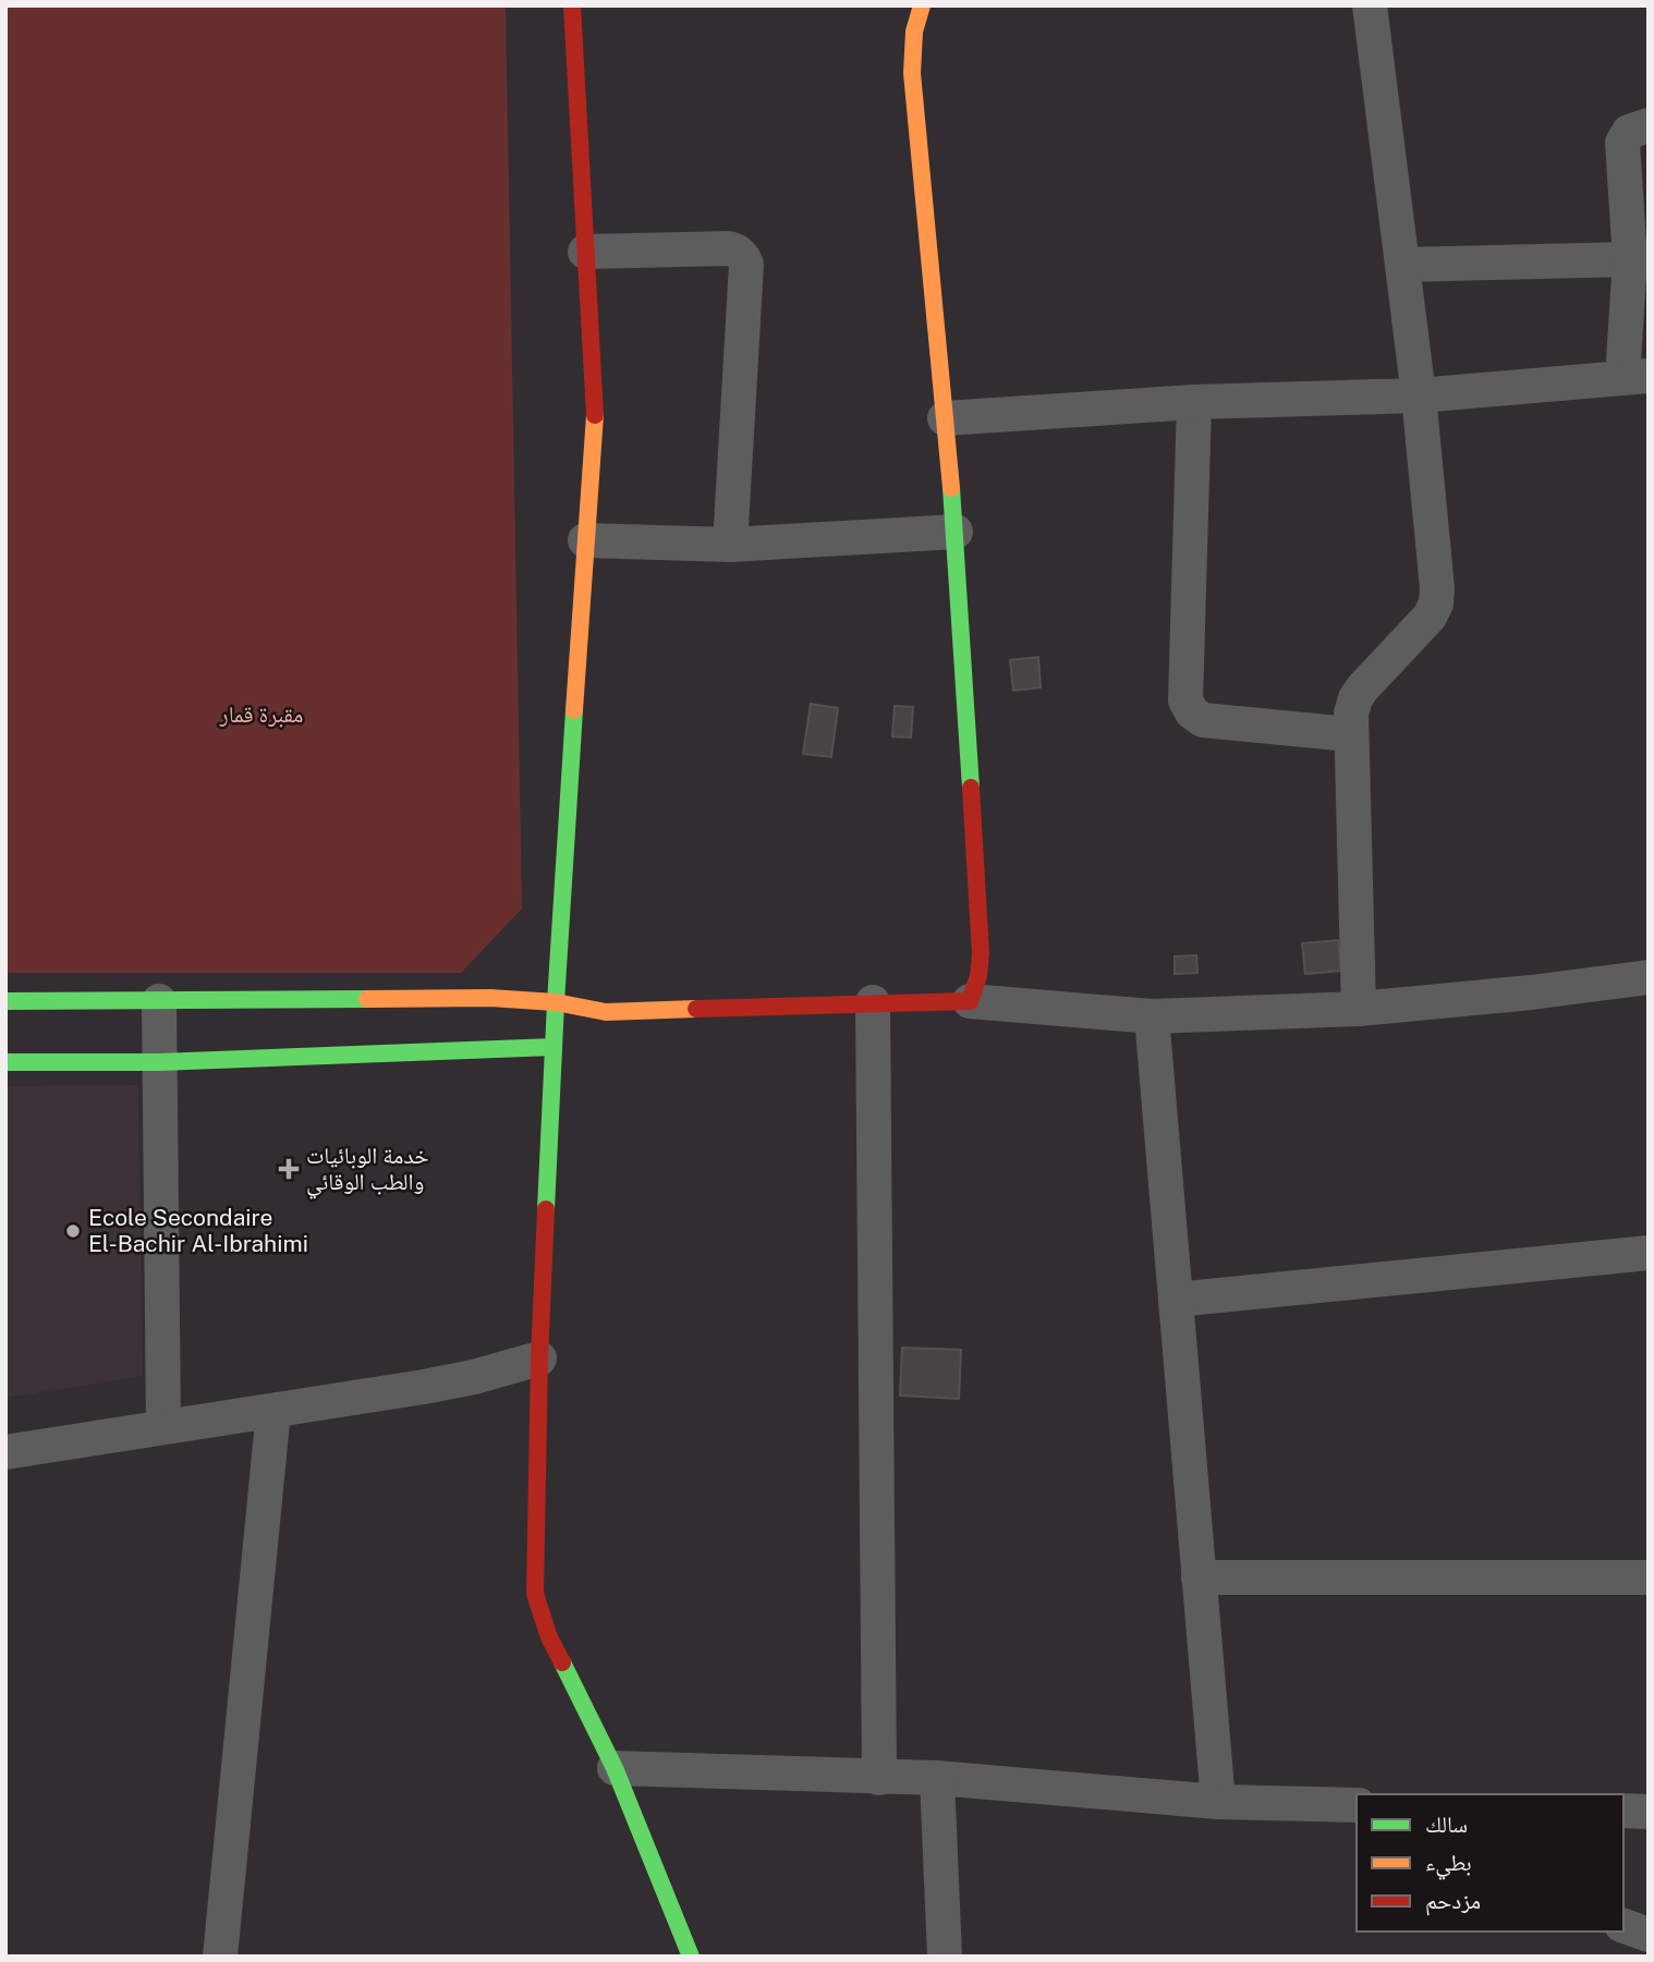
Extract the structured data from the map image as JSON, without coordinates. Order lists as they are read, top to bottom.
{
  "parks": ["مقبرة قمار"],
  "places": {
    "health": ["خدمة الوبائيات والطب الوقائي"],
    "other": ["Ecole Secondaire El-Bachir Al-Ibrahimi"]
  },
  "legend": ["سالك", "بطيء", "مزدحم"]
}
